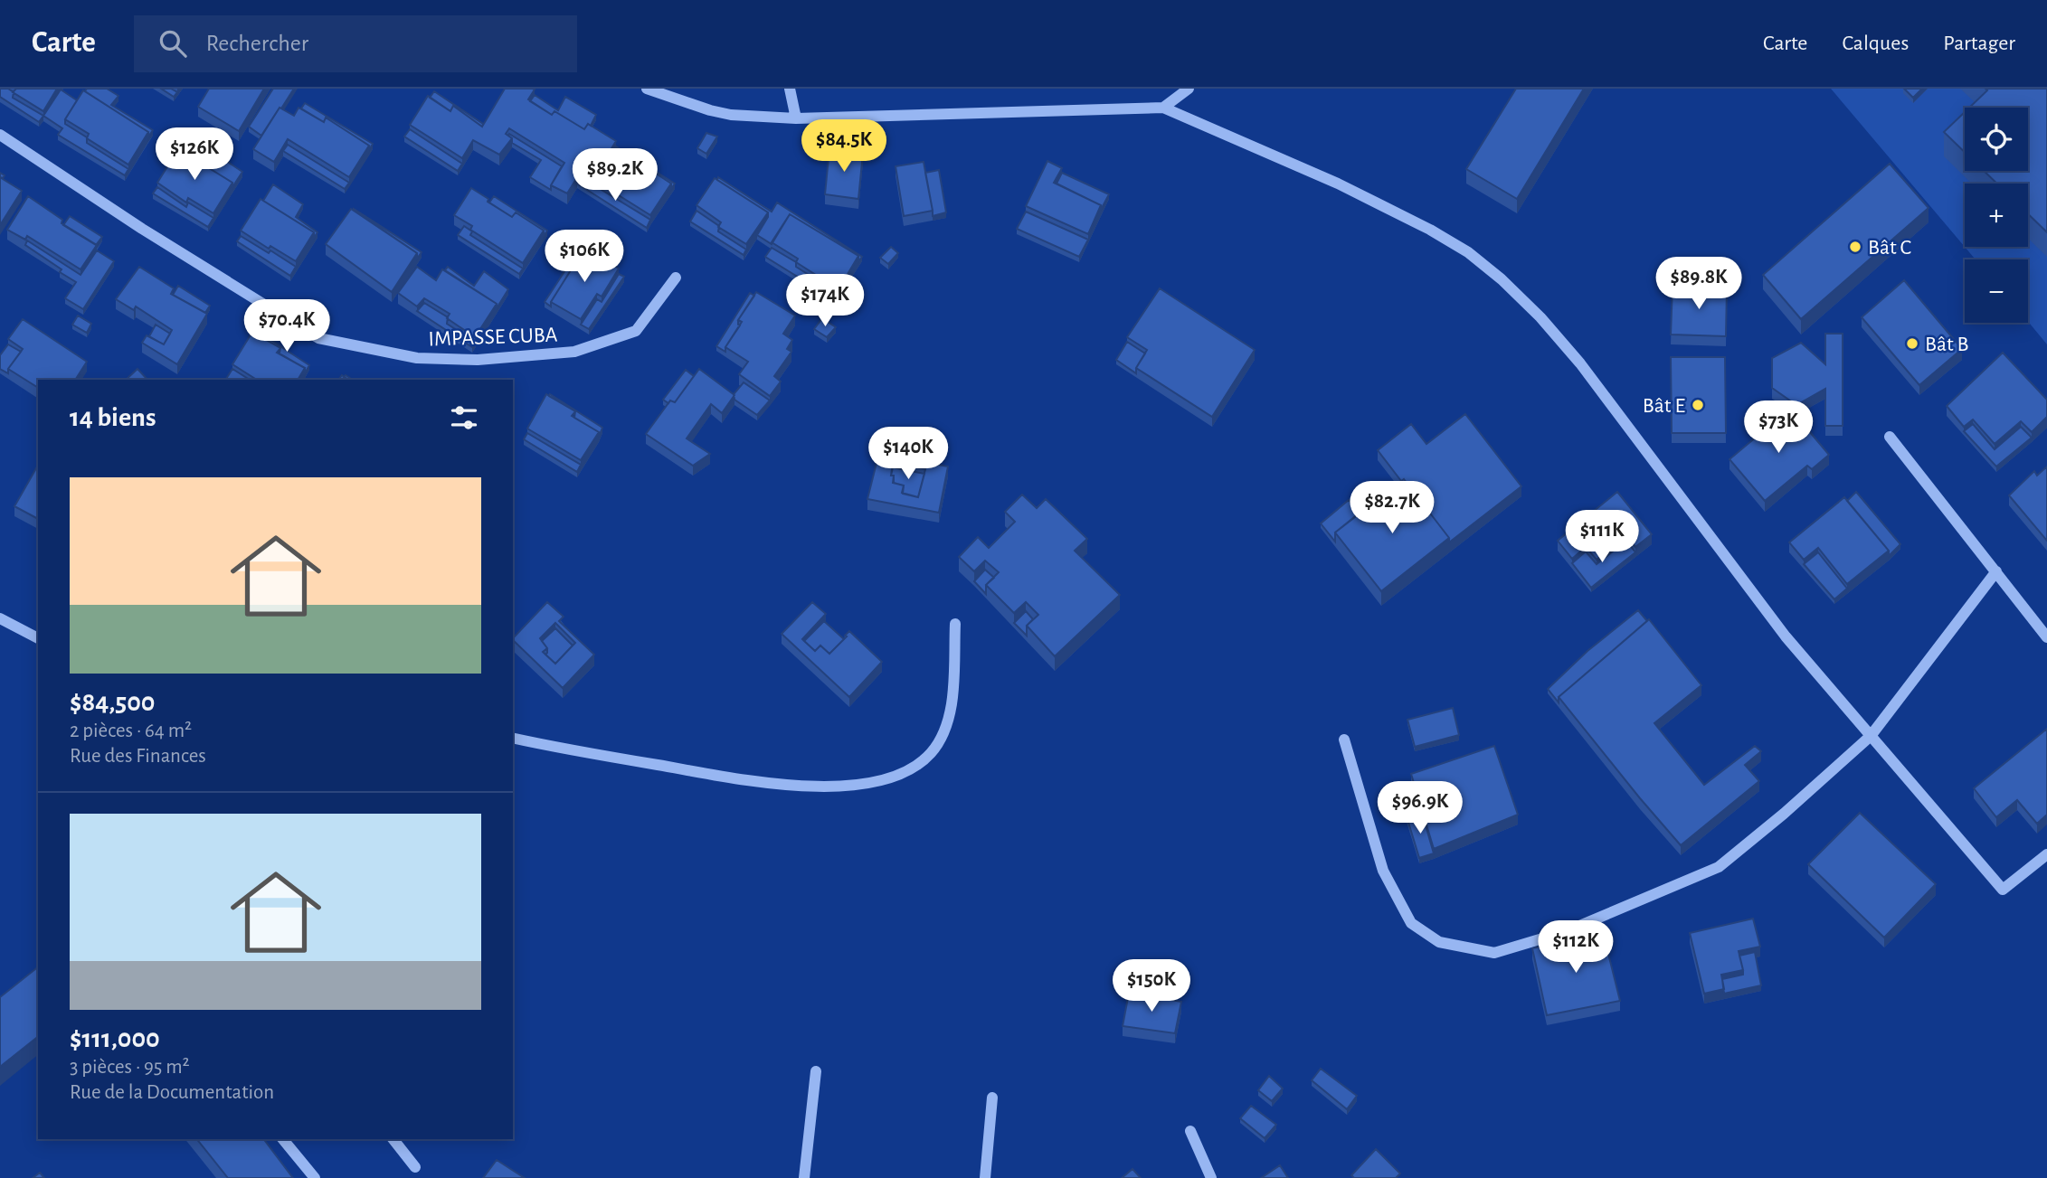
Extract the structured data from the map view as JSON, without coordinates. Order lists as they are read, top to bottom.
{
  "streets": {
    "street": ["IMPASSE CUBA"]
  },
  "places": ["Bât C", "Bât B", "Bât E"],
  "page": {
    "header": "Carte",
    "search": "Rechercher",
    "nav": ["Carte", "Calques", "Partager"],
    "map_buttons": ["+", "−"],
    "price": [
      "$84.5K",
      "$126K",
      "$89.2K",
      "$106K",
      "$89.8K",
      "$174K",
      "$70.4K",
      "$73K",
      "$140K",
      "$82.7K",
      "$111K",
      "$96.9K",
      "$112K",
      "$150K"
    ],
    "heading": "14 biens",
    "list": [
      {
        "name": "$84,500",
        "note": "2 pièces · 64 m² · Rue des Finances"
      },
      {
        "name": "$111,000",
        "note": "3 pièces · 95 m² · Rue de la Documentation"
      }
    ]
  }
}
